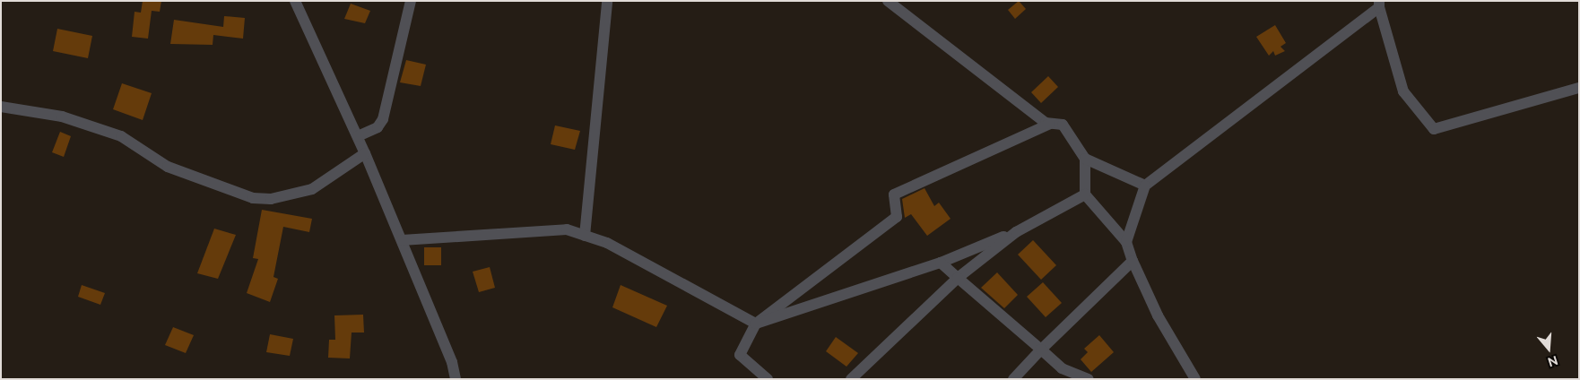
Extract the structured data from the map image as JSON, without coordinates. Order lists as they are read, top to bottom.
{
  "north": "bottom"
}
